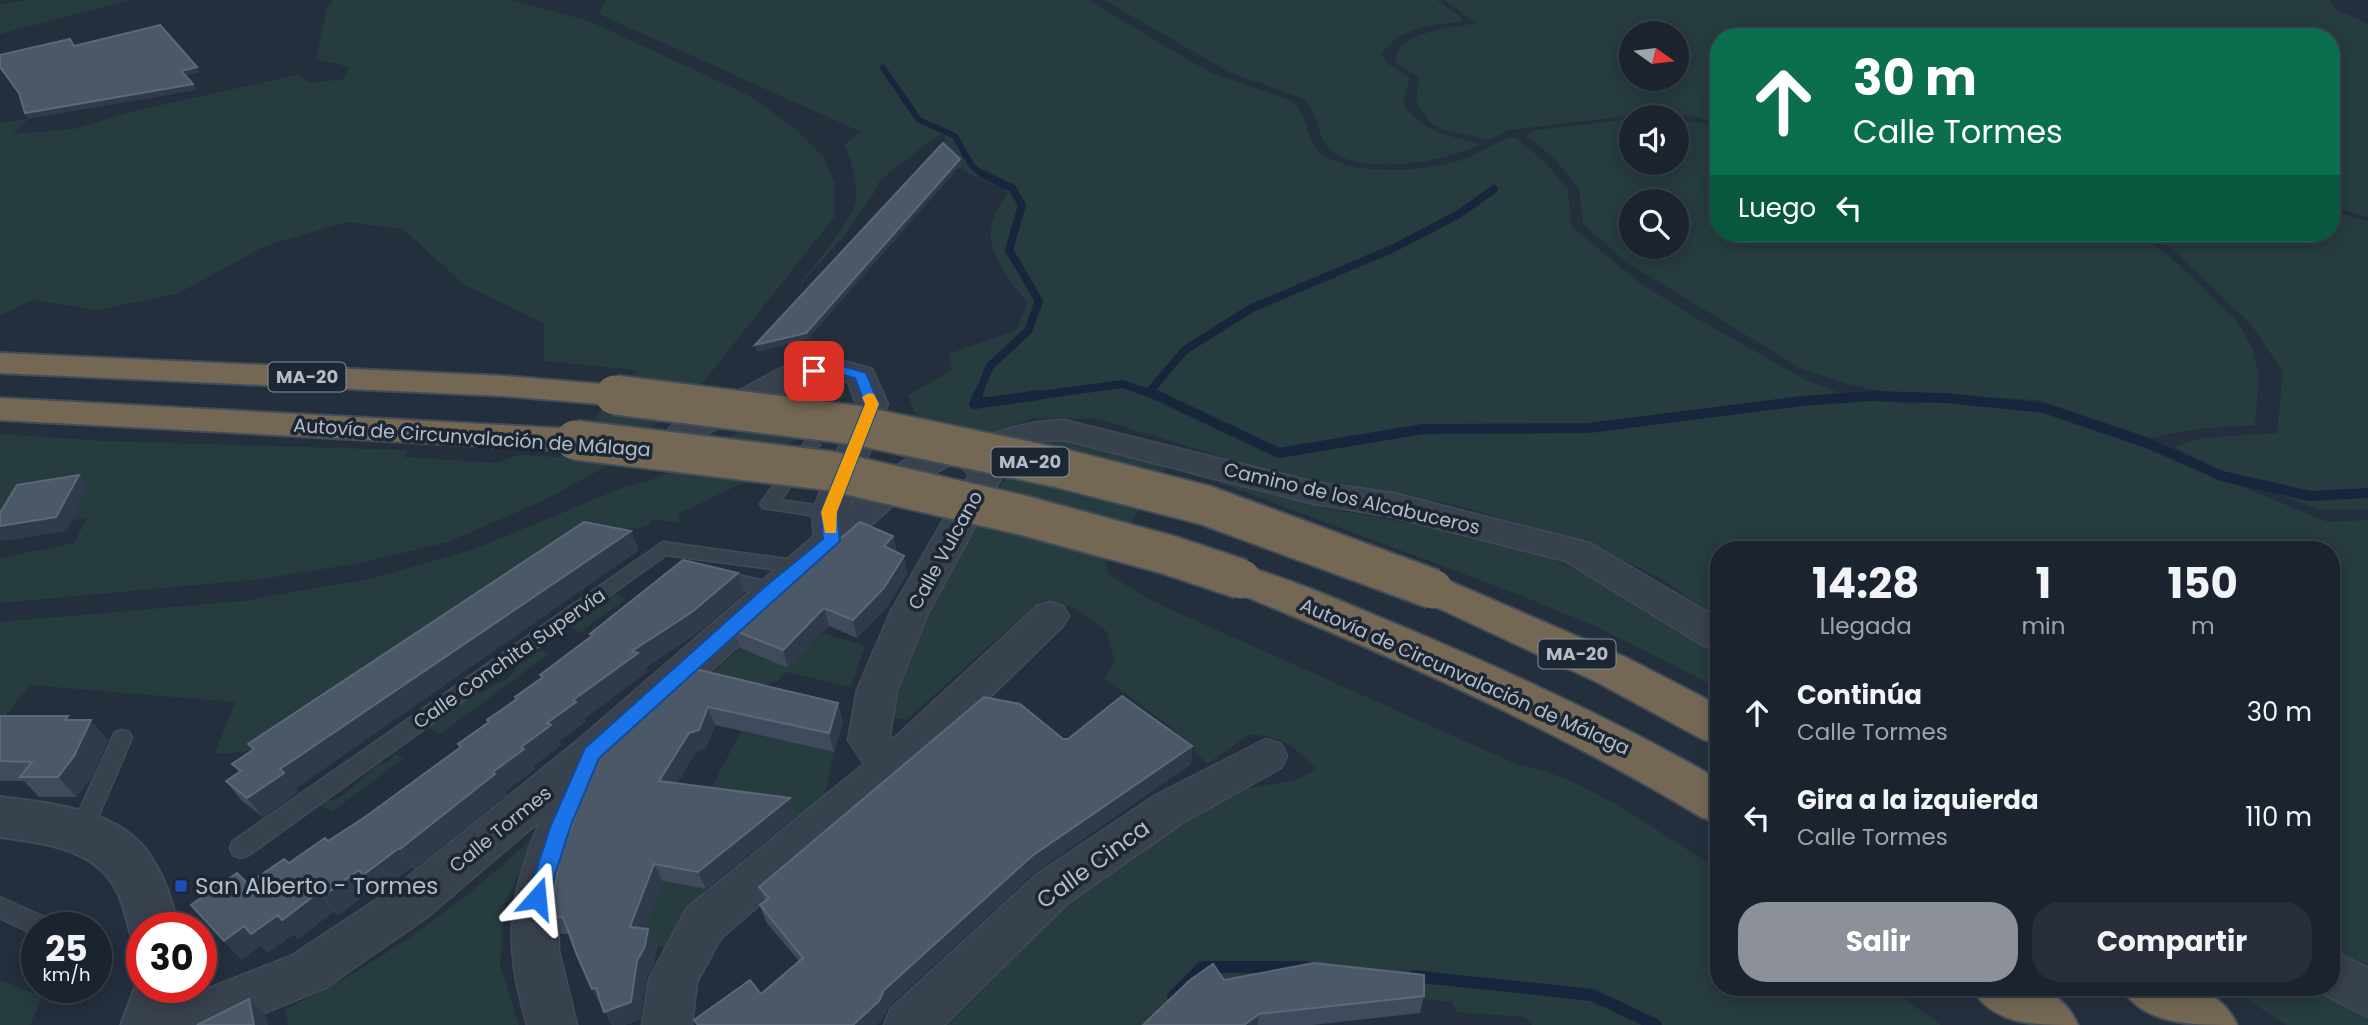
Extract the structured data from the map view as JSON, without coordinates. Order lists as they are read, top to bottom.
{
  "streets": {
    "highway": ["MA-20", "Autovía de Circunvalación de Málaga"],
    "street": [
      "Camino de los Alcabuceros",
      "Calle Vulcano",
      "Calle Tormes",
      "Calle Cinca"
    ],
    "lane": ["Calle Conchita Supervía"]
  },
  "crossings": [
    ["Camino de los Alcabuceros", "Calle Vulcano"],
    ["Calle Conchita Supervía", "Calle Tormes"]
  ],
  "places": {
    "transit": ["San Alberto - Tormes"]
  },
  "north": "right",
  "page": {
    "turn": ["30 m", "Calle Tormes"],
    "then": "Luego",
    "eta": [
      "14:28",
      "Llegada",
      "1",
      "min",
      "150",
      "m"
    ],
    "list": [
      {
        "name": "Continúa",
        "note": "Calle Tormes",
        "value": "30 m"
      },
      {
        "name": "Gira a la izquierda",
        "note": "Calle Tormes",
        "value": "110 m"
      }
    ],
    "buttons": ["Salir", "Compartir"],
    "speed": "25 km/h",
    "limit": "30"
  }
}
